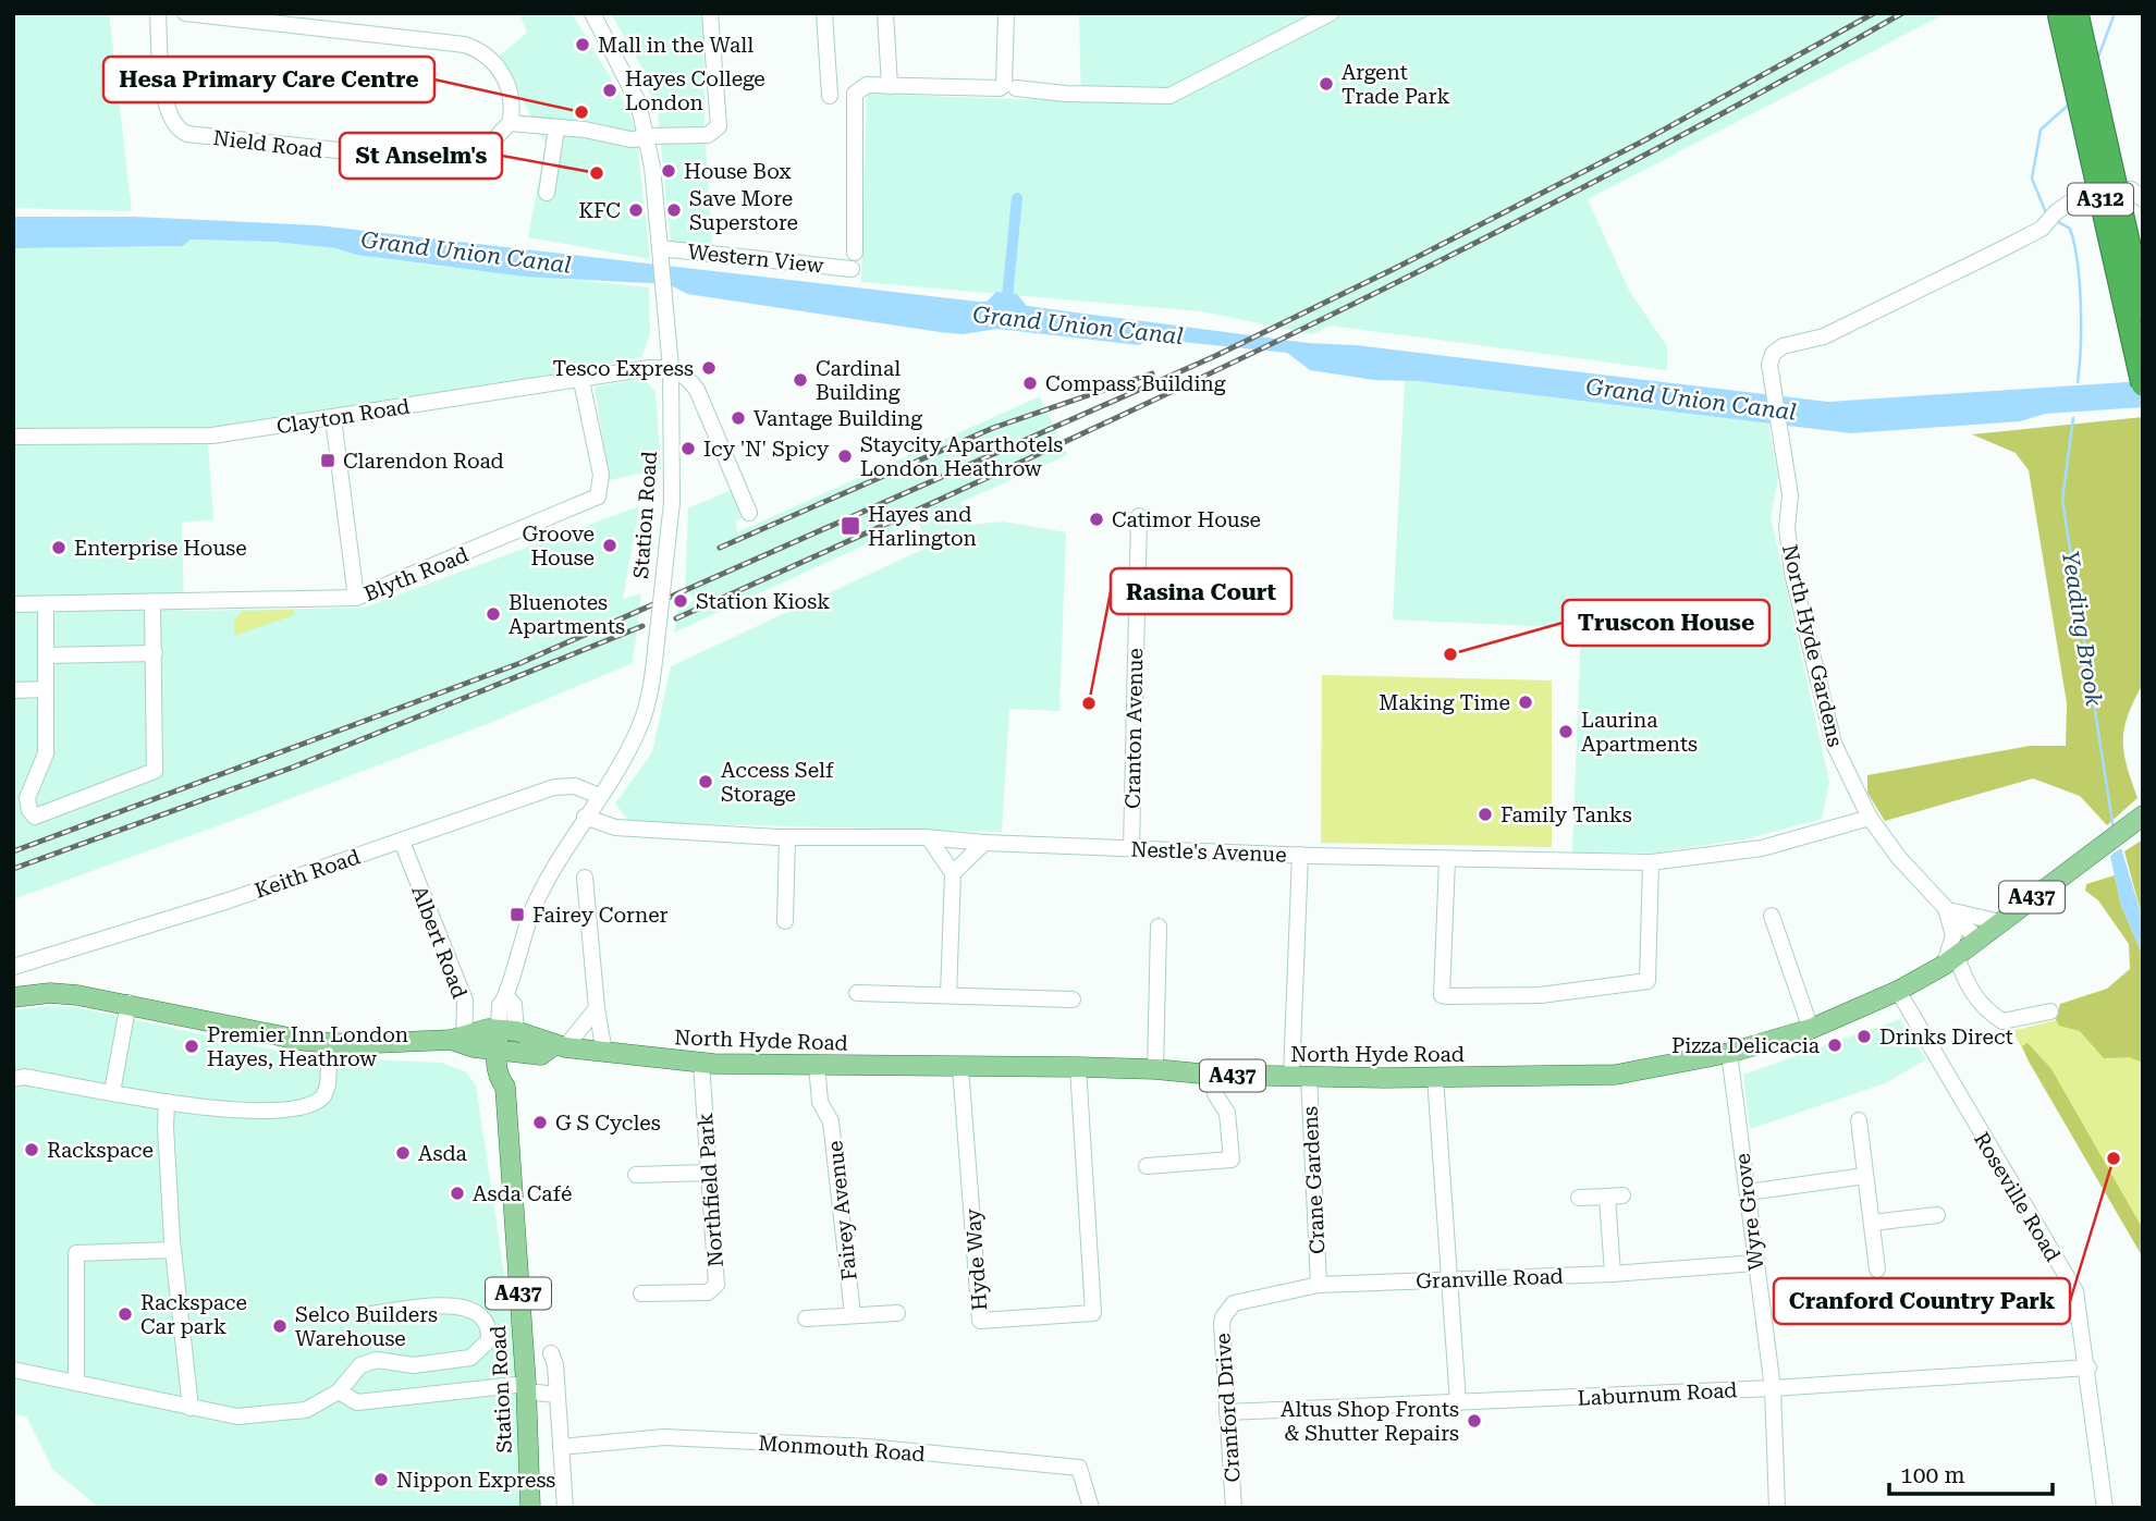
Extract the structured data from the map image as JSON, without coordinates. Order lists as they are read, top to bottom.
{
  "streets": {
    "highway": ["A312"],
    "main road": ["Station Road", "A437", "North Hyde Road"],
    "street": [
      "Nield Road",
      "Western View",
      "Clayton Road",
      "Blyth Road",
      "North Hyde Gardens",
      "Cranton Avenue",
      "Nestle's Avenue",
      "Keith Road",
      "Albert Road",
      "Crane Gardens",
      "Northfield Park",
      "Roseville Road",
      "Fairey Avenue",
      "Wyre Grove",
      "Hyde Way",
      "Granville Road",
      "Laburnum Road",
      "Cranford Drive",
      "Monmouth Road"
    ]
  },
  "crossings": [
    ["Western View", "Station Road"],
    ["Clayton Road", "Station Road"],
    ["Clayton Road", "Blyth Road"],
    ["Station Road", "Nestle's Avenue"],
    ["Station Road", "Keith Road"],
    ["Station Road", "North Hyde Road"],
    ["North Hyde Gardens", "Nestle's Avenue"],
    ["North Hyde Gardens", "North Hyde Road"],
    ["Cranton Avenue", "Nestle's Avenue"],
    ["Nestle's Avenue", "Crane Gardens"],
    ["Keith Road", "Albert Road"],
    ["Albert Road", "North Hyde Road"],
    ["North Hyde Road", "Crane Gardens"],
    ["North Hyde Road", "Northfield Park"],
    ["North Hyde Road", "Roseville Road"],
    ["North Hyde Road", "Fairey Avenue"],
    ["North Hyde Road", "Wyre Grove"],
    ["North Hyde Road", "Hyde Way"],
    ["Crane Gardens", "Granville Road"],
    ["Roseville Road", "Laburnum Road"],
    ["Wyre Grove", "Granville Road"],
    ["Wyre Grove", "Laburnum Road"],
    ["Granville Road", "Cranford Drive"],
    ["Laburnum Road", "Cranford Drive"]
  ],
  "water": ["Grand Union Canal", "Yeading Brook"],
  "places": {
    "other": [
      "Mall in the Wall",
      "Argent Trade Park",
      "Hayes College London",
      "Hesa Primary Care Centre",
      "House Box",
      "St Anselm's",
      "KFC",
      "Save More Superstore",
      "Tesco Express",
      "Cardinal Building",
      "Compass Building",
      "Vantage Building",
      "Icy 'N' Spicy",
      "Staycity Aparthotels London Heathrow",
      "Catimor House",
      "Groove House",
      "Enterprise House",
      "Station Kiosk",
      "Bluenotes Apartments",
      "Truscon House",
      "Making Time",
      "Rasina Court",
      "Laurina Apartments",
      "Access Self Storage",
      "Family Tanks",
      "Drinks Direct",
      "Pizza Delicacia",
      "Premier Inn London Hayes, Heathrow",
      "G S Cycles",
      "Rackspace",
      "Asda",
      "Cranford Country Park",
      "Asda Café",
      "Rackspace Car park",
      "Selco Builders Warehouse",
      "Altus Shop Fronts & Shutter Repairs",
      "Nippon Express"
    ],
    "transit": ["Clarendon Road", "Hayes and Harlington", "Fairey Corner"]
  },
  "scale_bar": "100 m"
}
